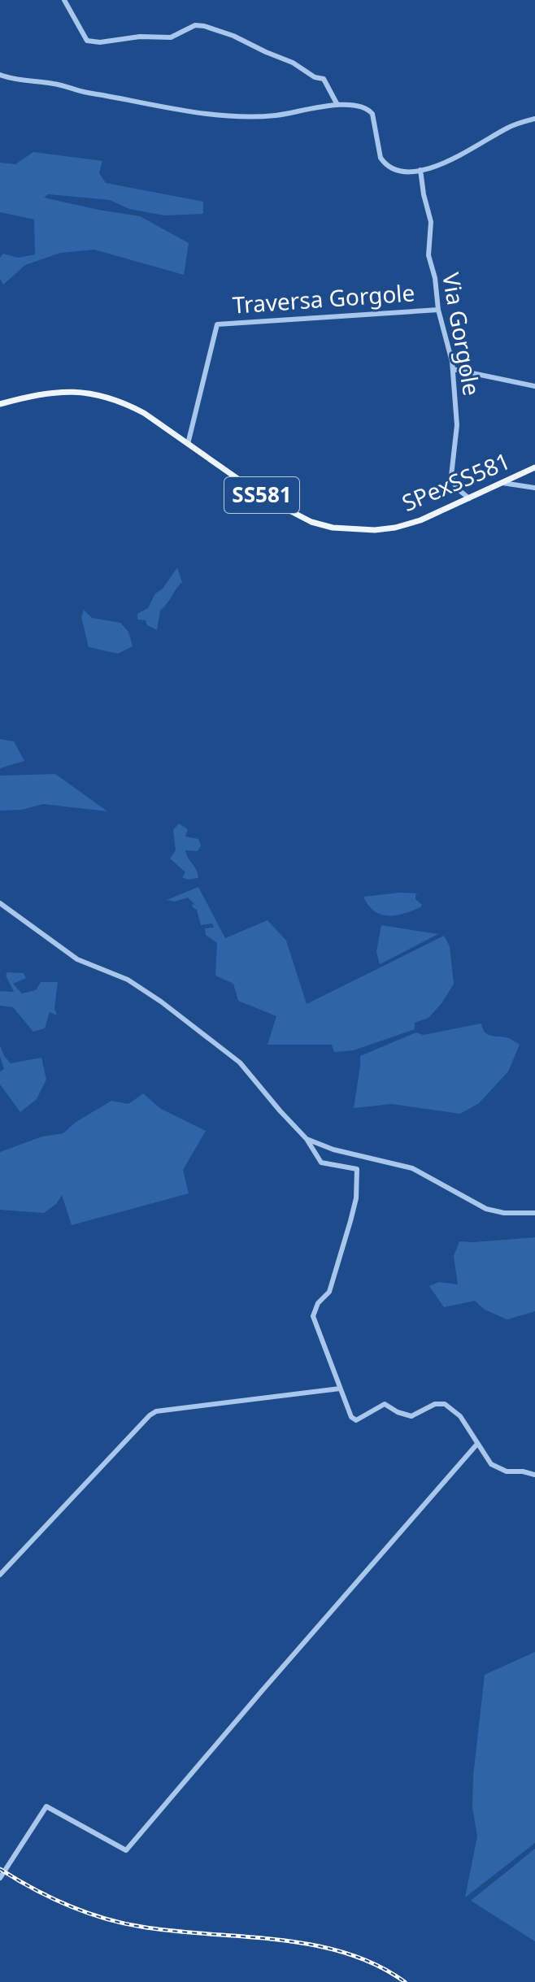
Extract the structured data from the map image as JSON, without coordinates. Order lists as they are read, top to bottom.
{
  "streets": {
    "main road": ["SPexSS581", "SS581"],
    "street": ["Traversa Gorgole", "Via Gorgole"]
  },
  "crossings": [
    ["Traversa Gorgole", "Via Gorgole"],
    ["Traversa Gorgole", "SPexSS581"],
    ["Via Gorgole", "SPexSS581"]
  ]
}
